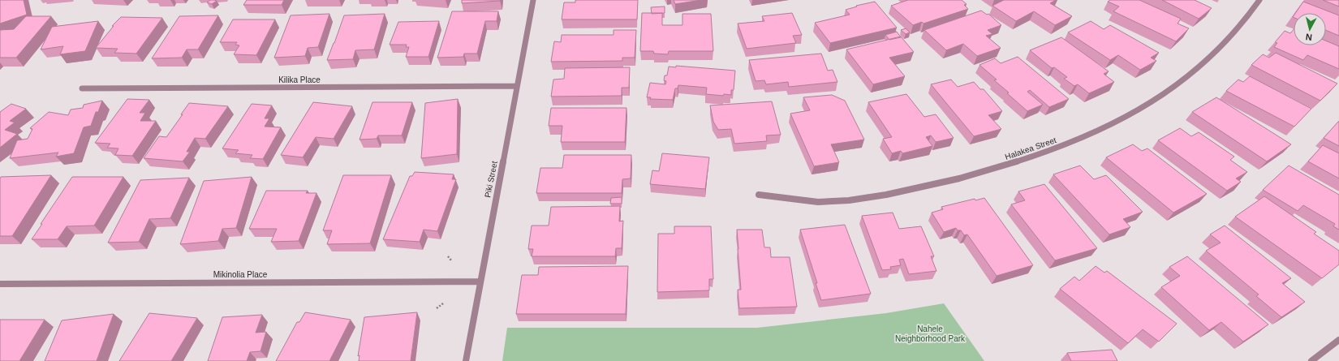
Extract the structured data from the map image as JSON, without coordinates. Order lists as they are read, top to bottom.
{
  "streets": {
    "street": [
      "Kilika Place",
      "Halakea Street",
      "Piki Street",
      "Mikinolia Place"
    ]
  },
  "crossings": [
    ["Kilika Place", "Piki Street"],
    ["Piki Street", "Mikinolia Place"]
  ],
  "parks": ["Nahele Neighborhood Park"],
  "north": "bottom"
}
